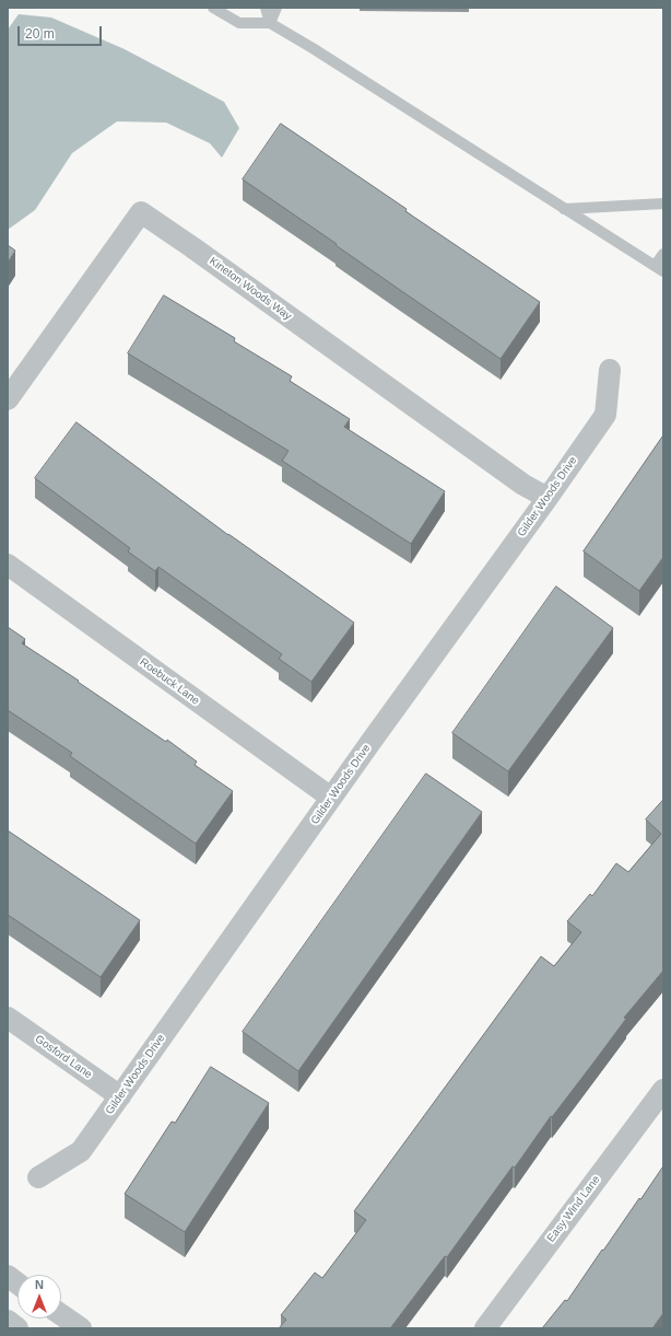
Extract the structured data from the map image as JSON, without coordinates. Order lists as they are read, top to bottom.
{
  "streets": {
    "street": [
      "Kineton Woods Way",
      "Gilder Woods Drive",
      "Roebuck Lane",
      "Gosford Lane",
      "Easy Wind Lane"
    ]
  },
  "crossings": [
    ["Kineton Woods Way", "Gilder Woods Drive"],
    ["Gilder Woods Drive", "Roebuck Lane"],
    ["Gilder Woods Drive", "Gosford Lane"]
  ],
  "scale_bar": "20 m",
  "north": "top"
}
